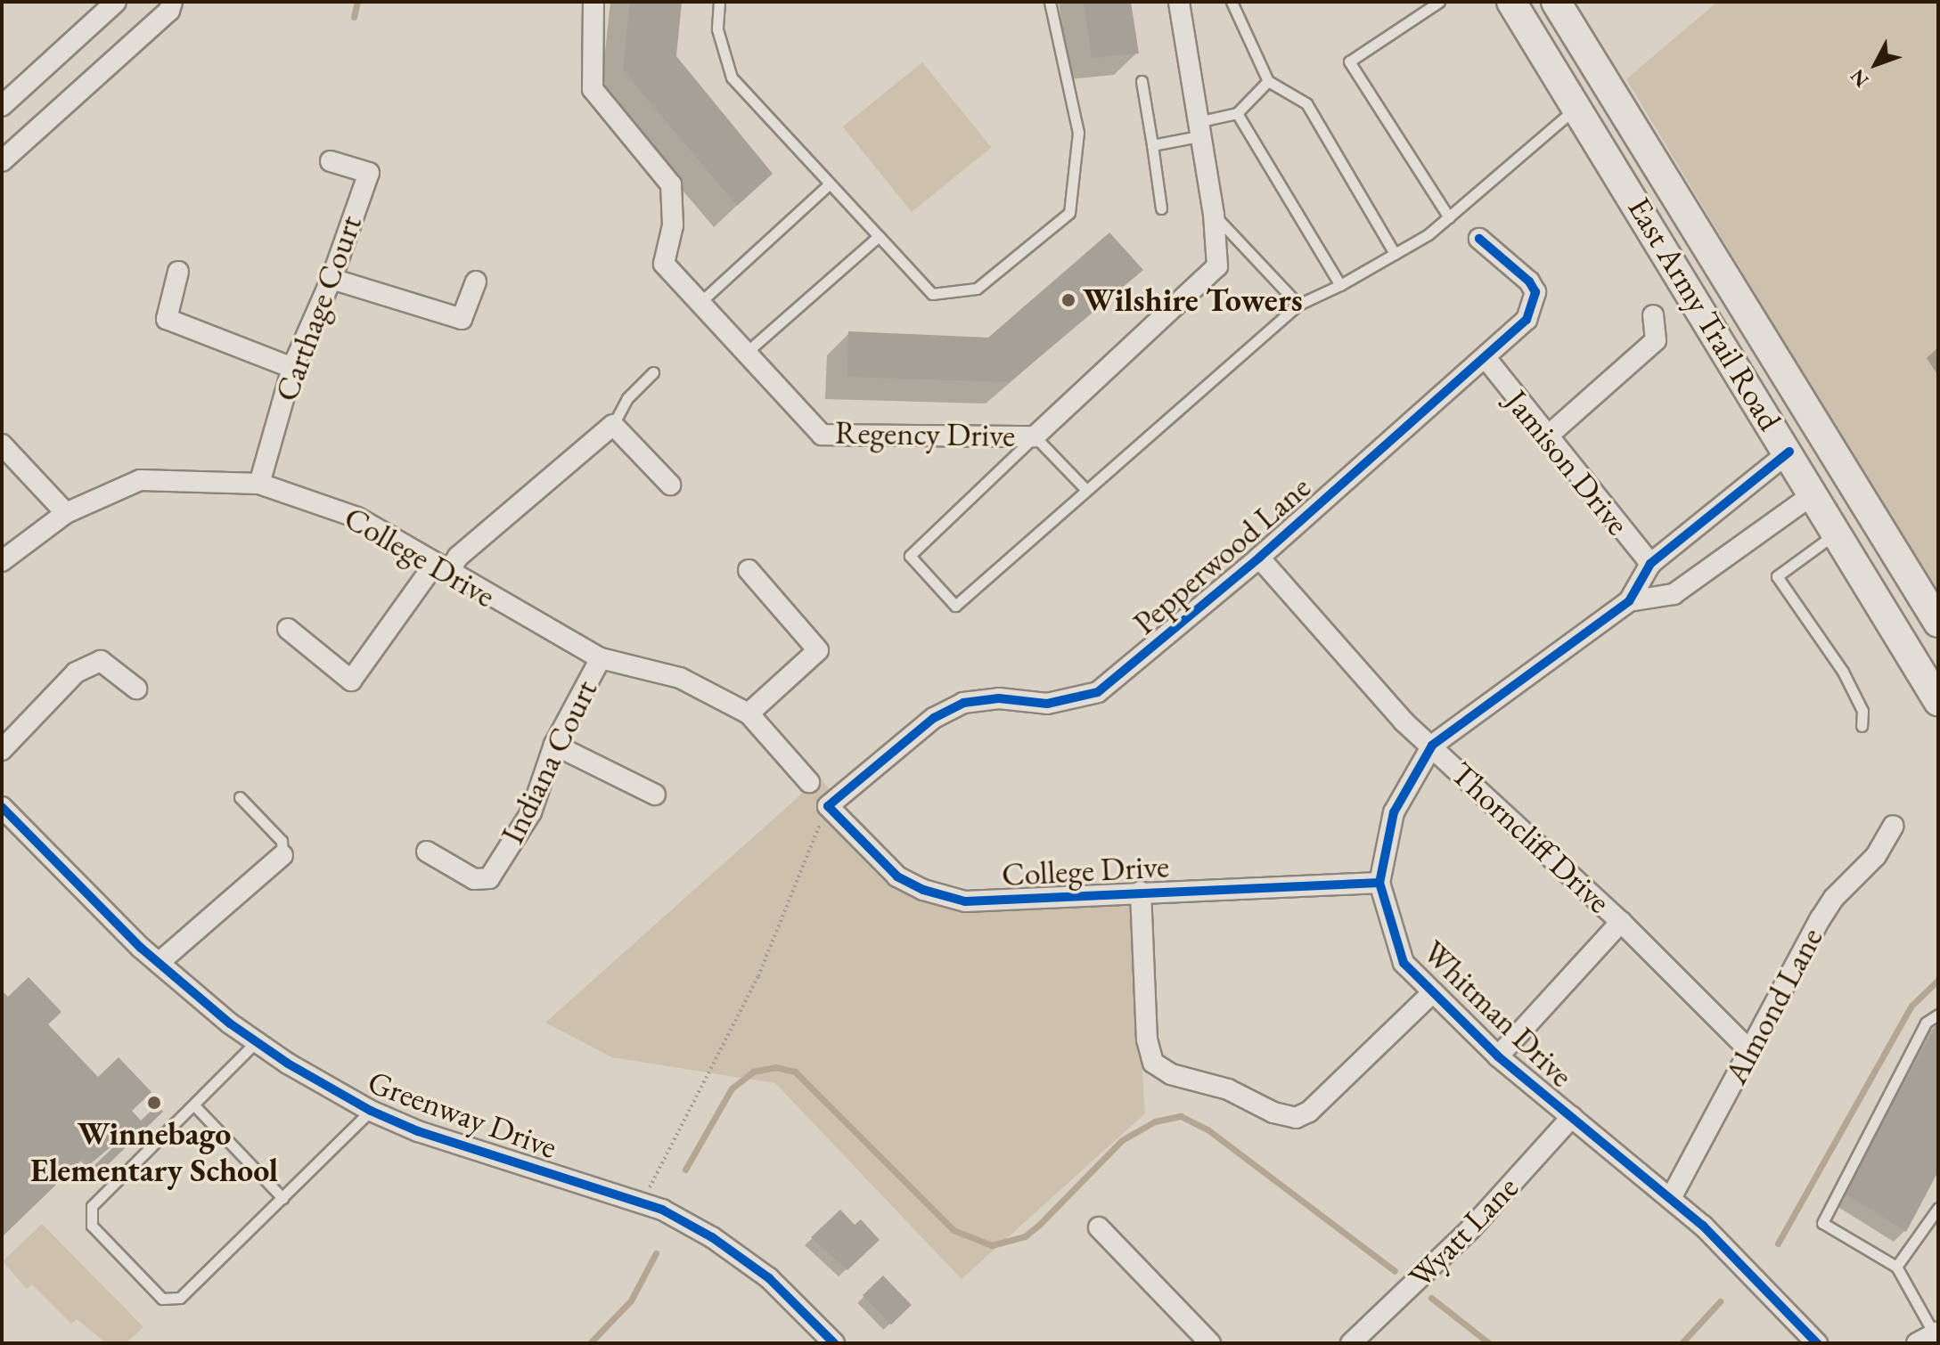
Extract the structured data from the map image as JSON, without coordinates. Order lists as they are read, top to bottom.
{
  "streets": {
    "main road": ["East Army Trail Road"],
    "street": [
      "Carthage Court",
      "Regency Drive",
      "Jamison Drive",
      "Pepperwood Lane",
      "College Drive",
      "Indiana Court",
      "Thorncliff Drive",
      "Almond Lane",
      "Whitman Drive",
      "Greenway Drive",
      "Wyatt Lane"
    ]
  },
  "crossings": [
    ["Carthage Court", "College Drive"],
    ["East Army Trail Road", "Whitman Drive"],
    ["Jamison Drive", "Pepperwood Lane"],
    ["Jamison Drive", "Whitman Drive"],
    ["Pepperwood Lane", "College Drive"],
    ["Pepperwood Lane", "Thorncliff Drive"],
    ["College Drive", "Indiana Court"],
    ["College Drive", "Whitman Drive"],
    ["Thorncliff Drive", "Almond Lane"],
    ["Thorncliff Drive", "Whitman Drive"],
    ["Almond Lane", "Whitman Drive"],
    ["Whitman Drive", "Wyatt Lane"]
  ],
  "places": ["Wilshire Towers", "Winnebago Elementary School"],
  "north": "bottom left"
}
